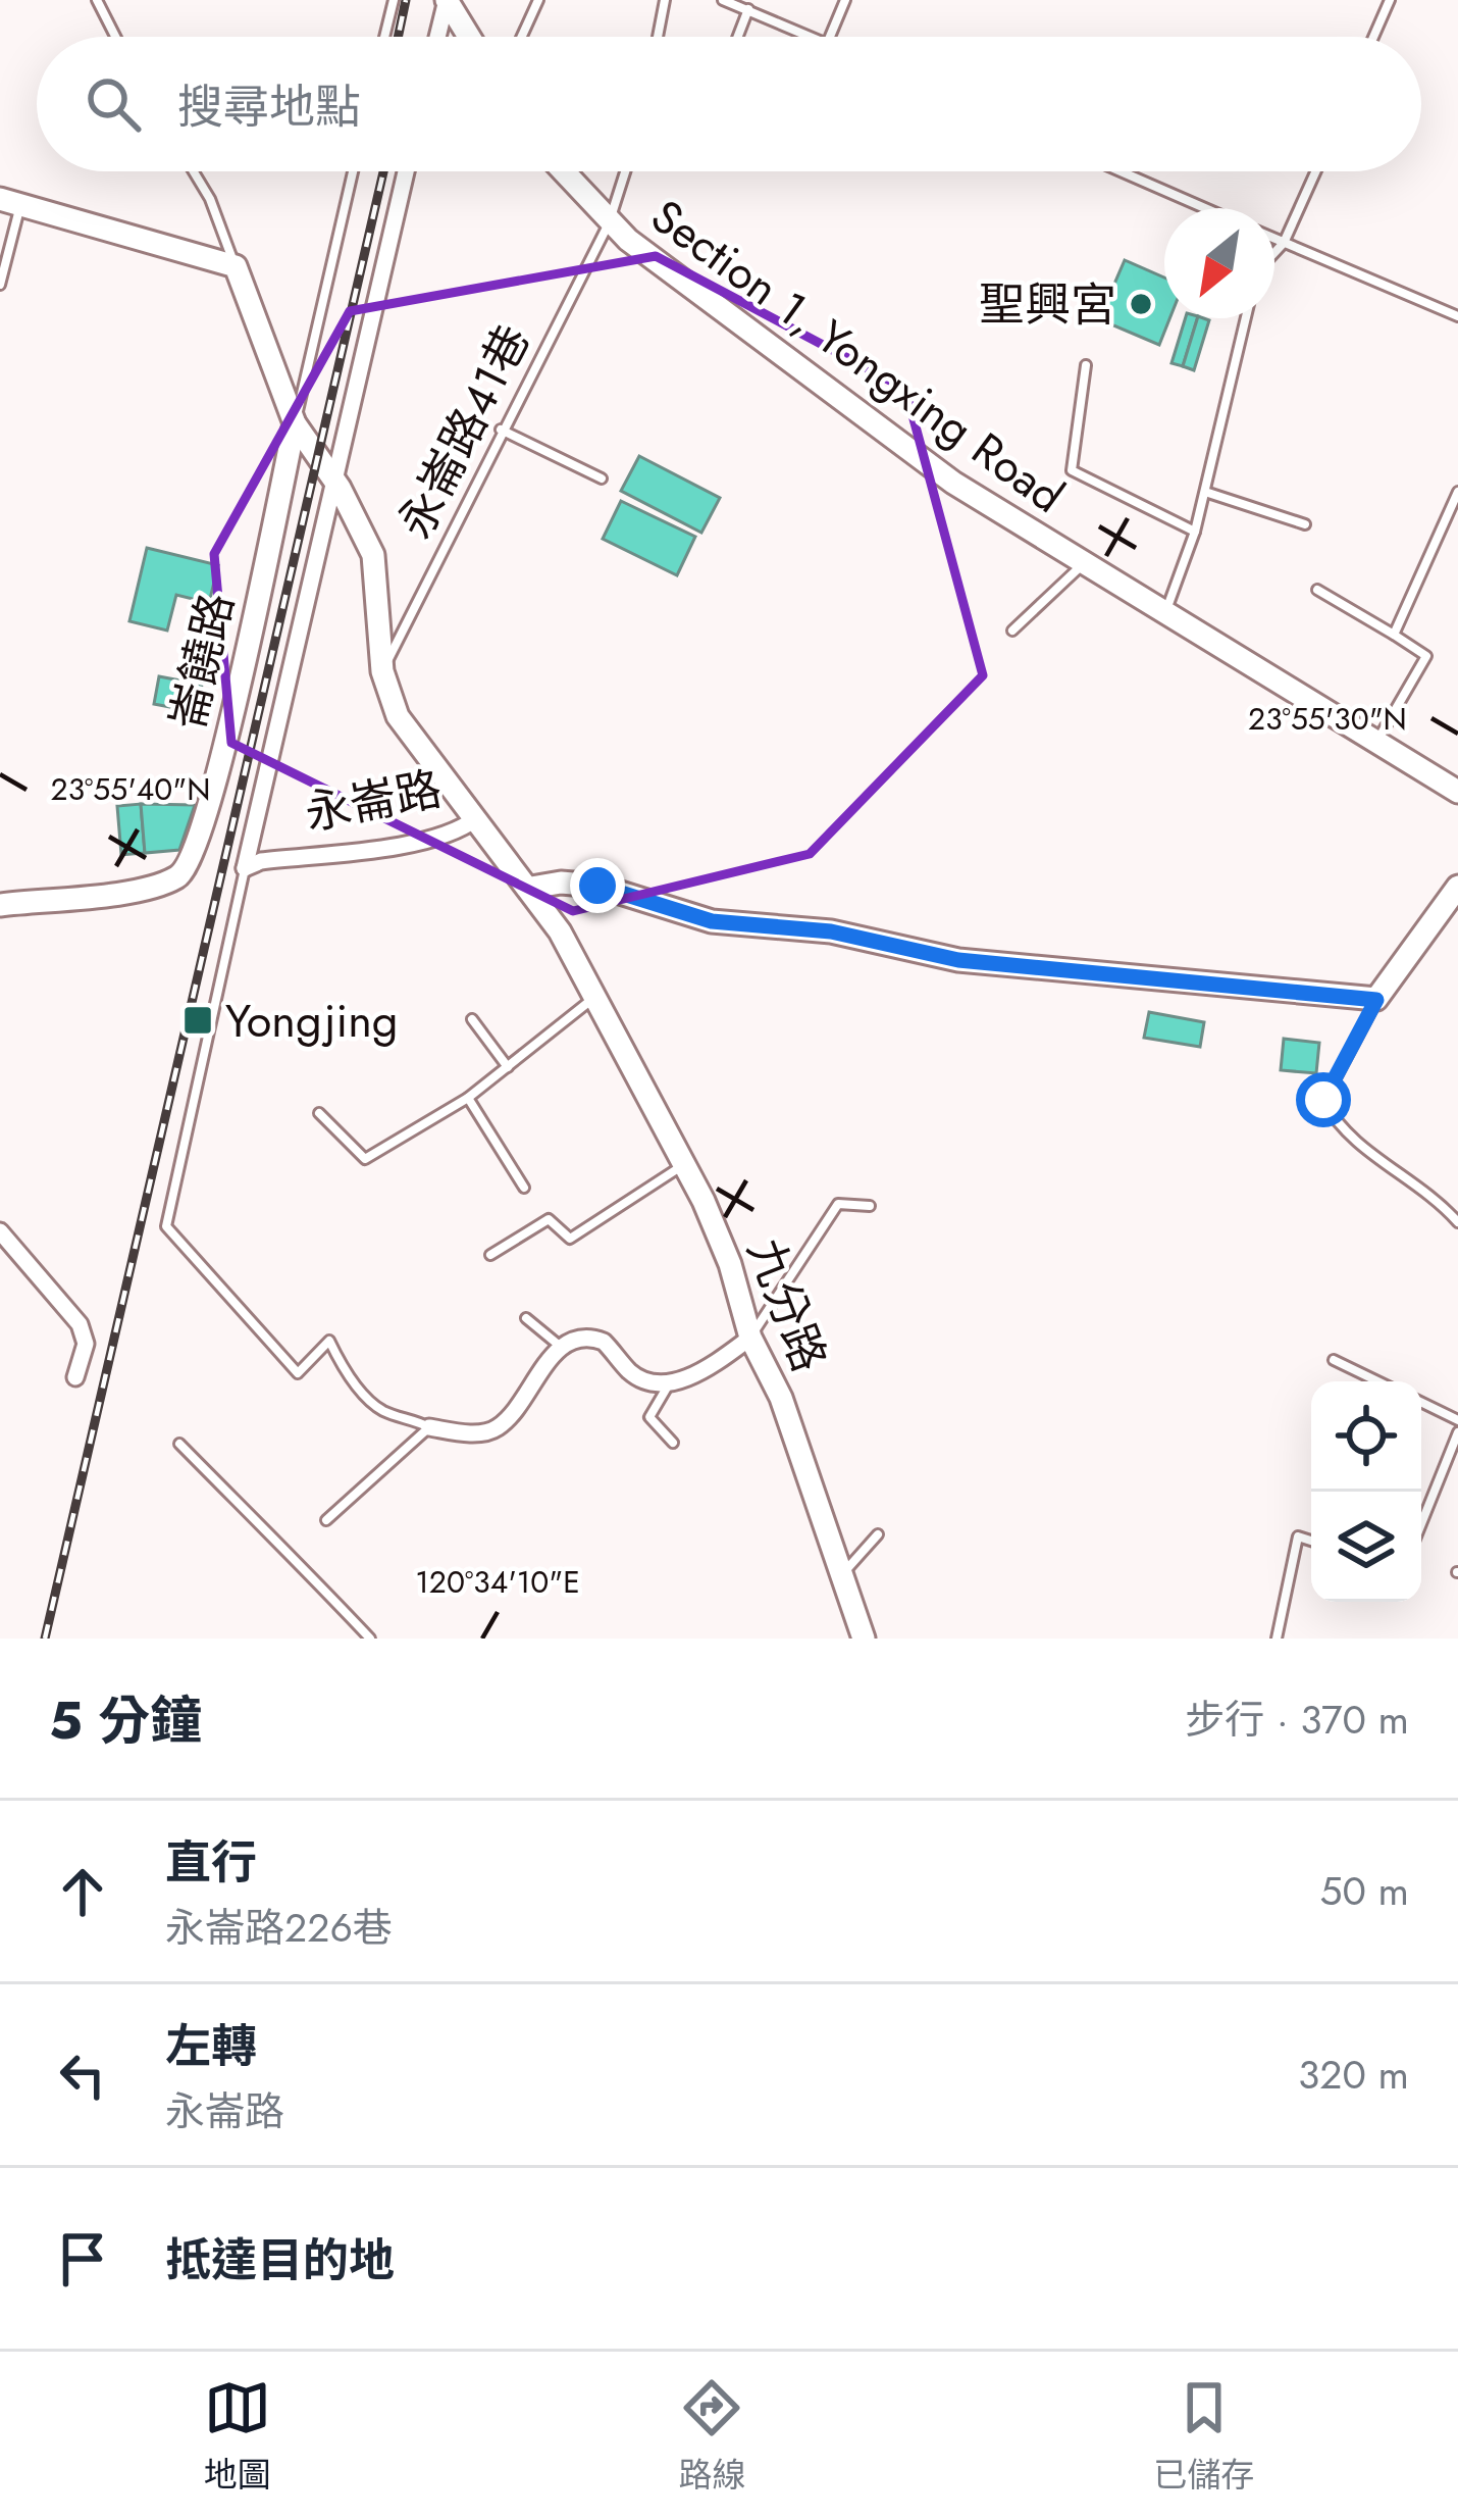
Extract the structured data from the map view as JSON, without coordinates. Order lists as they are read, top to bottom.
{
  "streets": {
    "street": [
      "Section 1, Yongxing Road",
      "崙饒路",
      "永崙路",
      "九分路"
    ],
    "lane": ["永崙路41巷"]
  },
  "crossings": [
    ["Section 1, Yongxing Road", "永崙路41巷"],
    ["永崙路", "九分路"]
  ],
  "places": {
    "other": ["聖興宮"],
    "transit": ["Yongjing"]
  },
  "north": "bottom left",
  "page": {
    "search": "搜尋地點",
    "heading": ["5 分鐘", "步行 · 370 m"],
    "list": [
      ["直行", "永崙路226巷", "50 m"],
      ["左轉", "永崙路", "320 m"],
      "抵達目的地"
    ],
    "nav": ["地圖", "路線", "已儲存"]
  },
  "coordinates": ["23°55'30\"N", "23°55'40\"N", "120°34'10\"E"]
}
